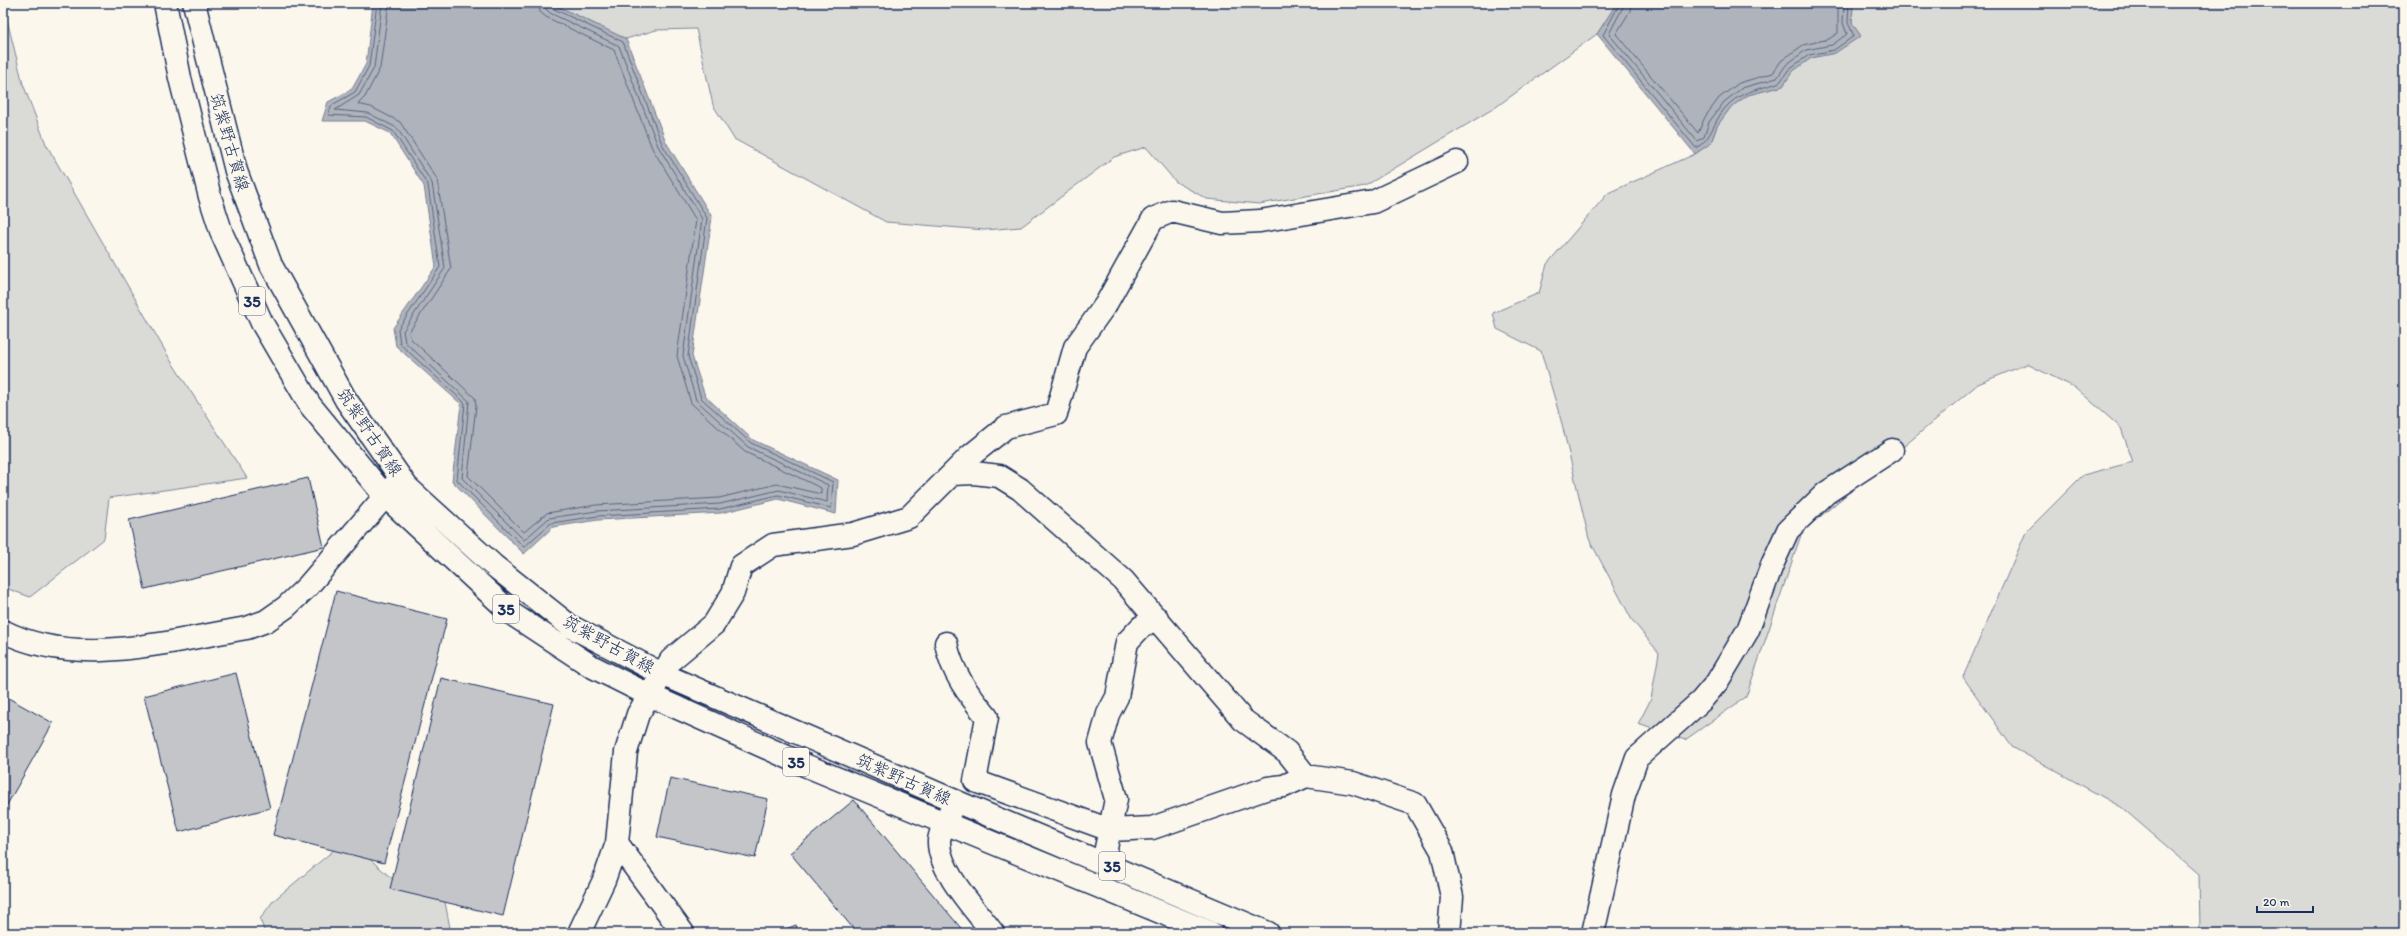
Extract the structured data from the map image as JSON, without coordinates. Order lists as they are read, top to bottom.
{
  "streets": {
    "street": ["筑紫野古賀線", "35"]
  },
  "scale_bar": "20 m"
}
